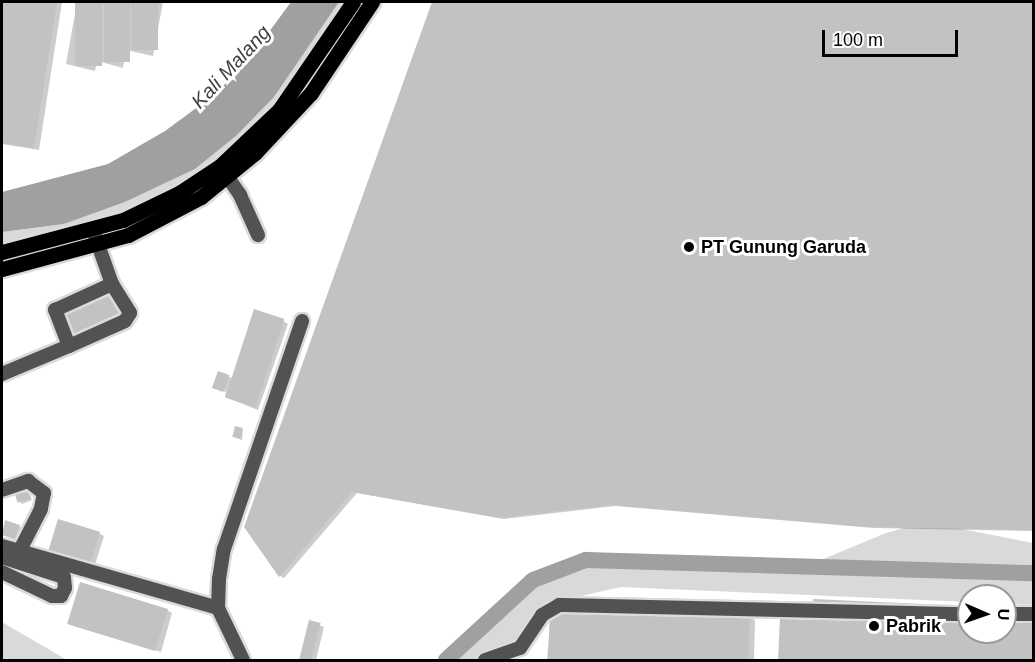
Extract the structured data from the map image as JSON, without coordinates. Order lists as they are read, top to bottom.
{
  "water": ["Kali Malang"],
  "places": ["PT Gunung Garuda", "Pabrik"],
  "scale_bar": "100 m",
  "north": "right"
}
